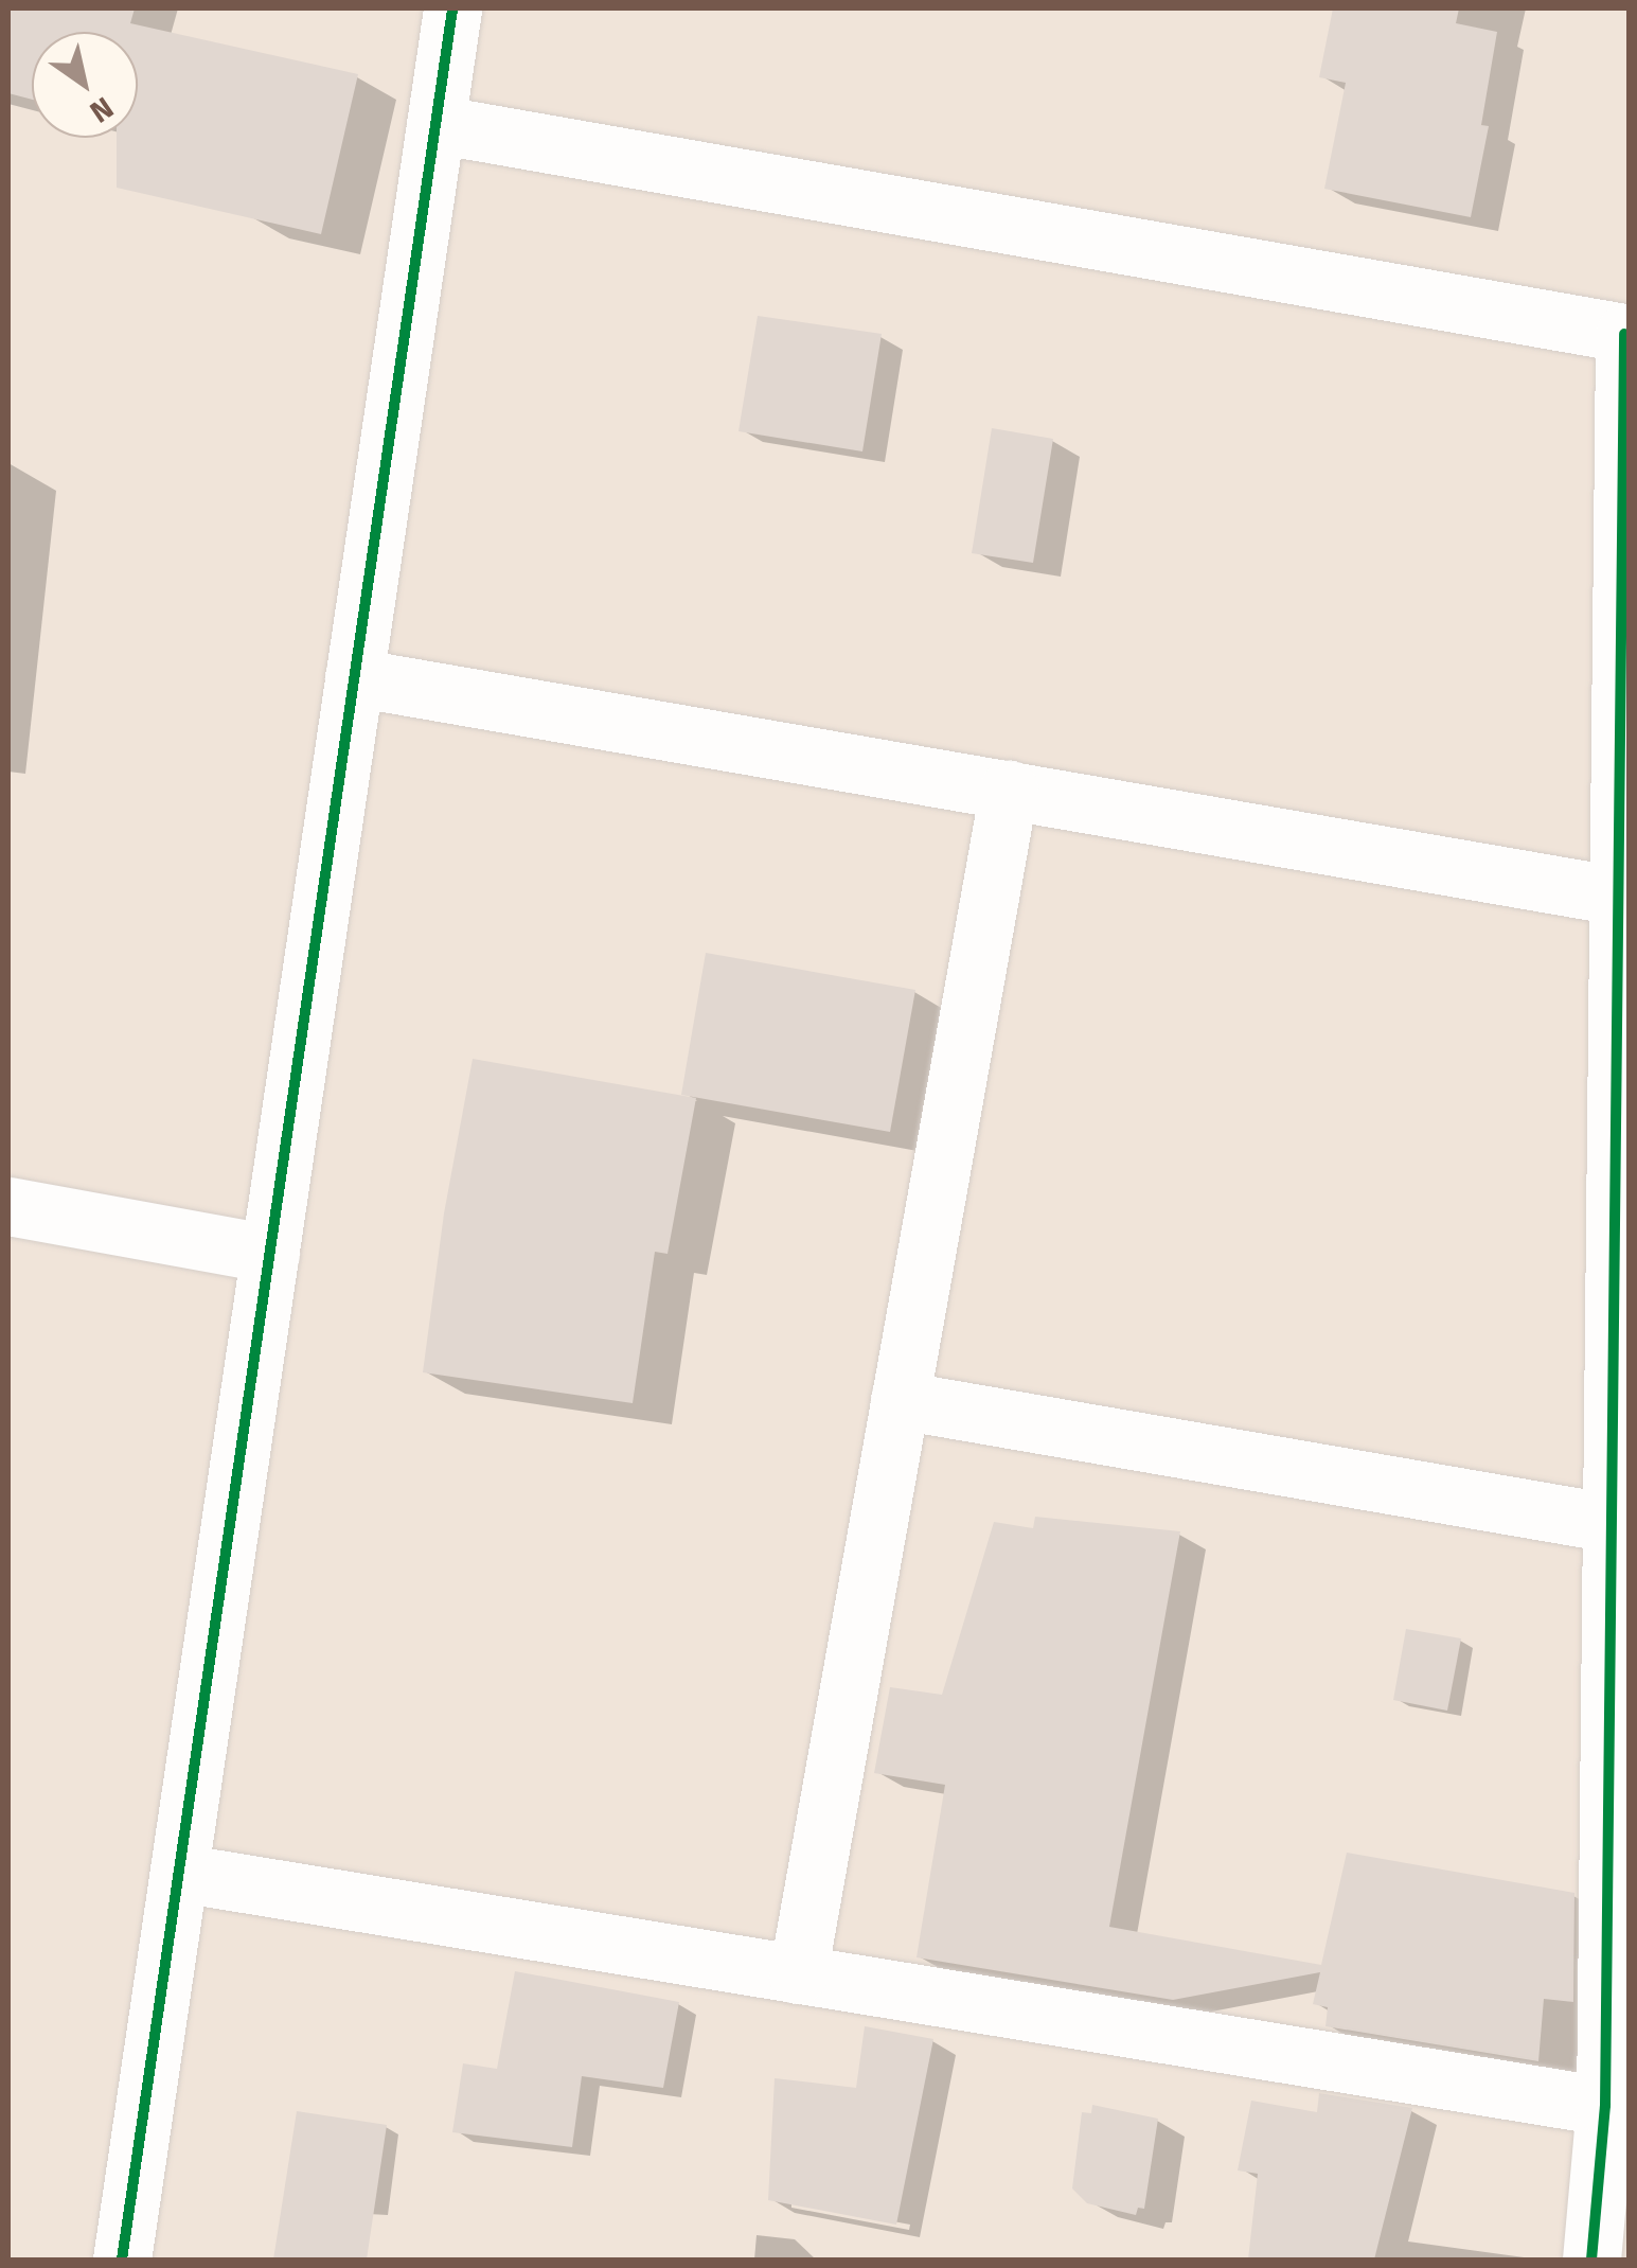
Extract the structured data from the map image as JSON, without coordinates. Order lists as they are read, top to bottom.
{
  "north": "bottom right"
}
